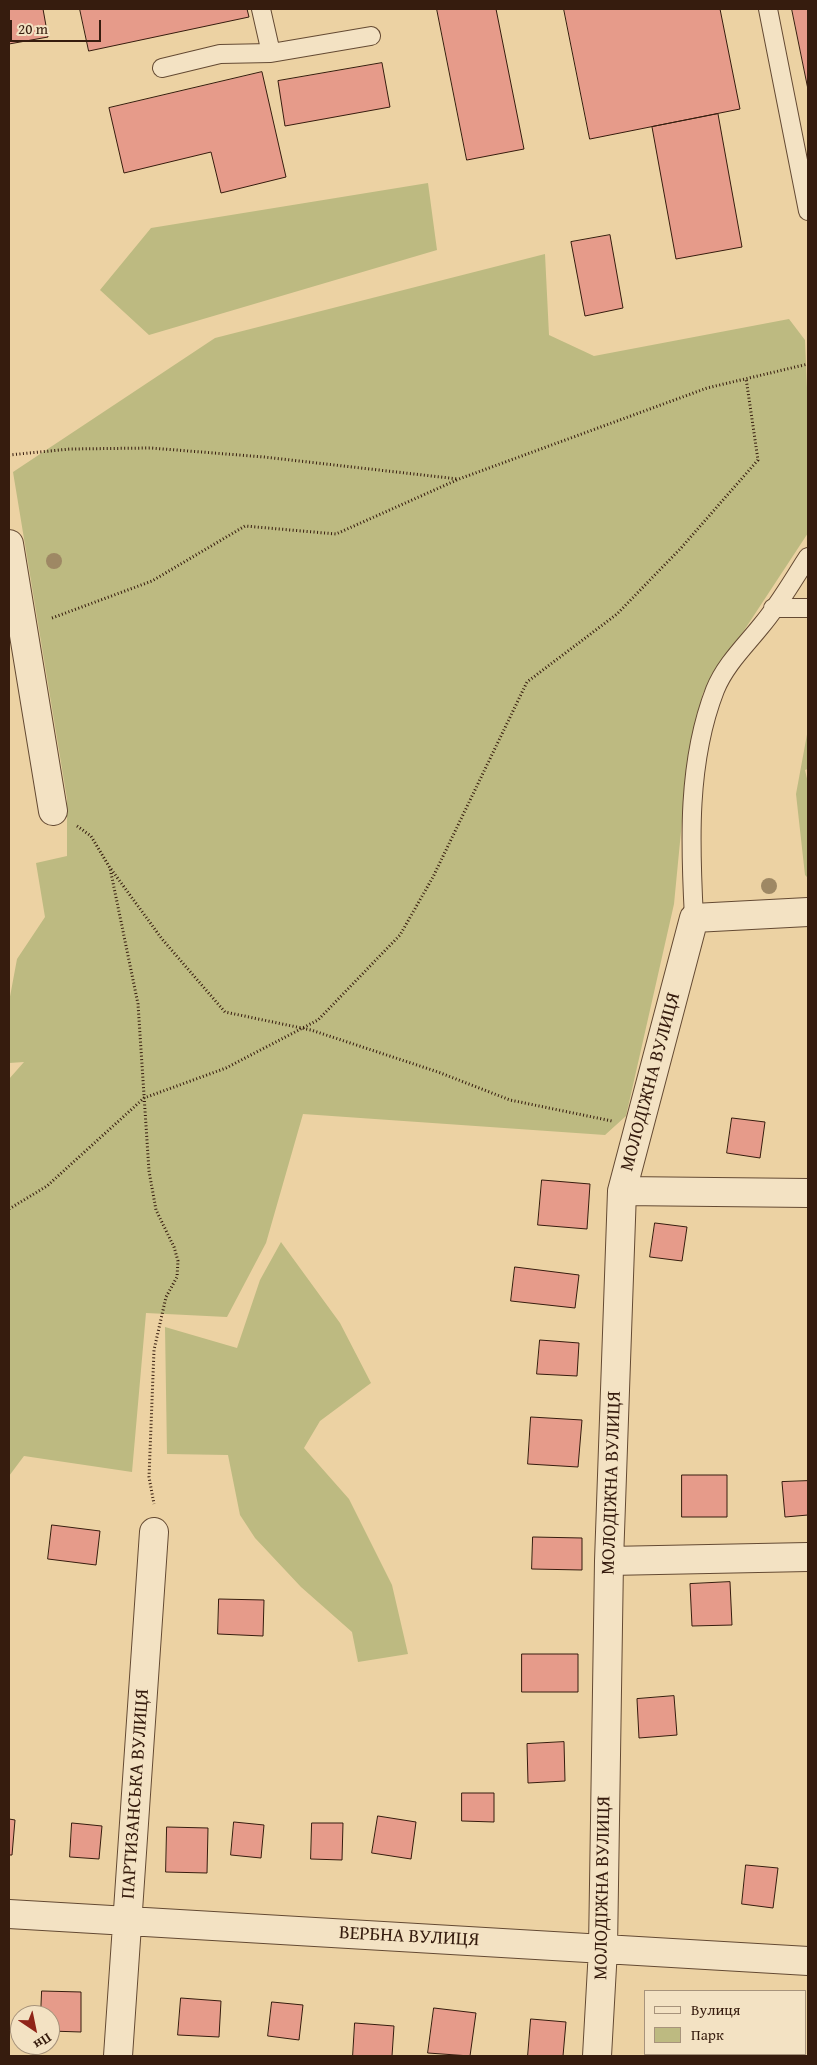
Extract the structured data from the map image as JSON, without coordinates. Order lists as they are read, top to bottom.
{
  "streets": {
    "street": ["МОЛОДІЖНА ВУЛИЦЯ", "ПАРТИЗАНСЬКА ВУЛИЦЯ", "ВЕРБНА ВУЛИЦЯ"]
  },
  "crossings": [
    ["МОЛОДІЖНА ВУЛИЦЯ", "ВЕРБНА ВУЛИЦЯ"],
    ["ПАРТИЗАНСЬКА ВУЛИЦЯ", "ВЕРБНА ВУЛИЦЯ"]
  ],
  "legend": ["Вулиця", "Парк"],
  "scale_bar": "20 m",
  "north": "bottom right"
}
